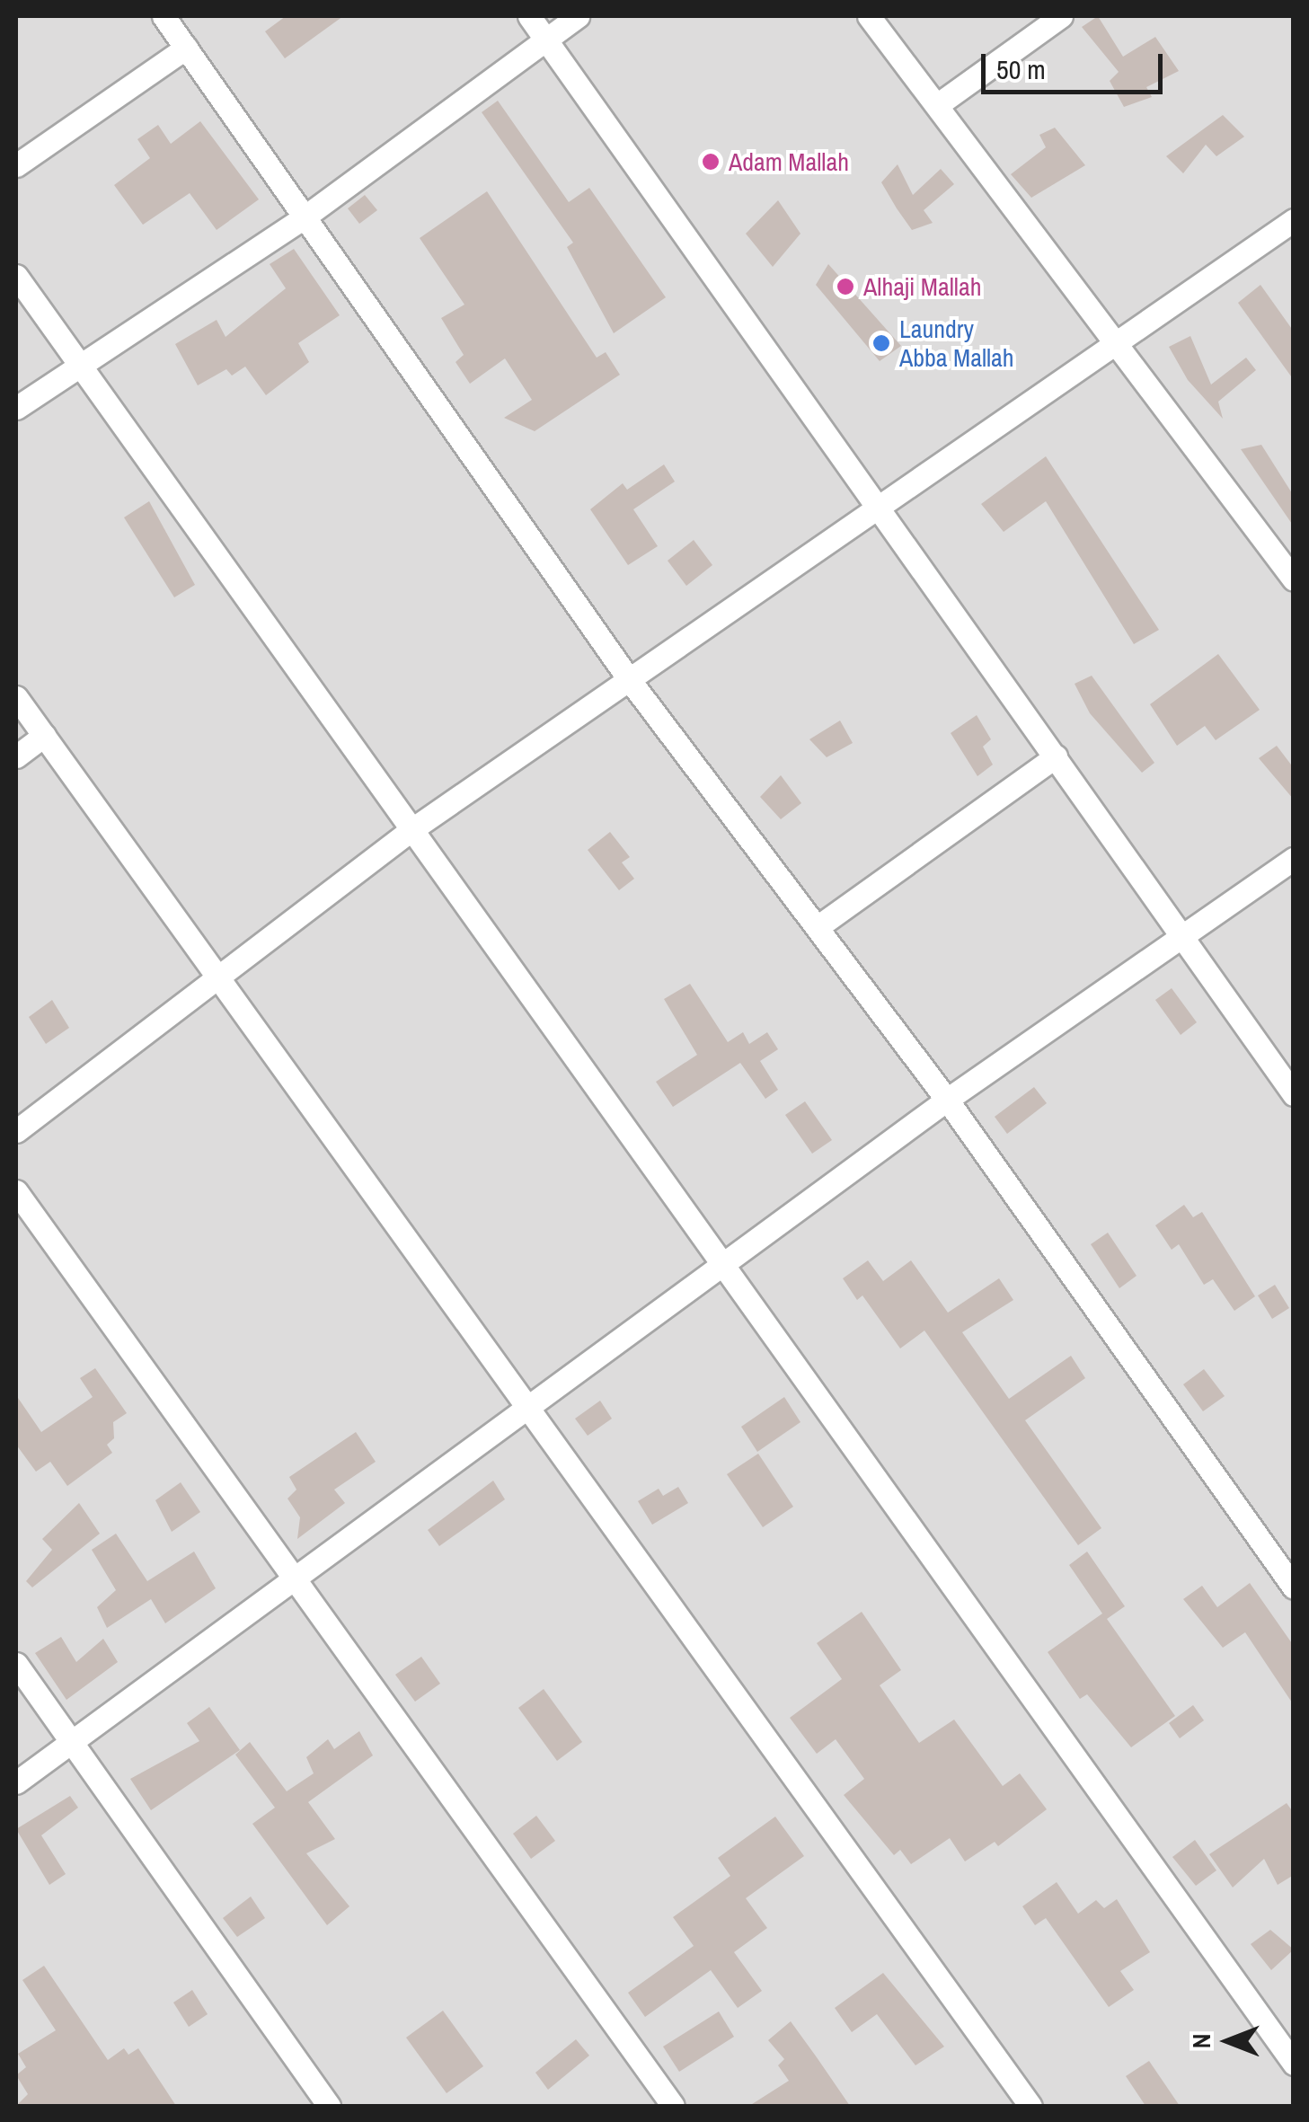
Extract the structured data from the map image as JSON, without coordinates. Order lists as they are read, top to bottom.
{
  "places": ["Adam Mallah", "Alhaji Mallah", "Laundry Abba Mallah"],
  "scale_bar": "50 m",
  "north": "left"
}
